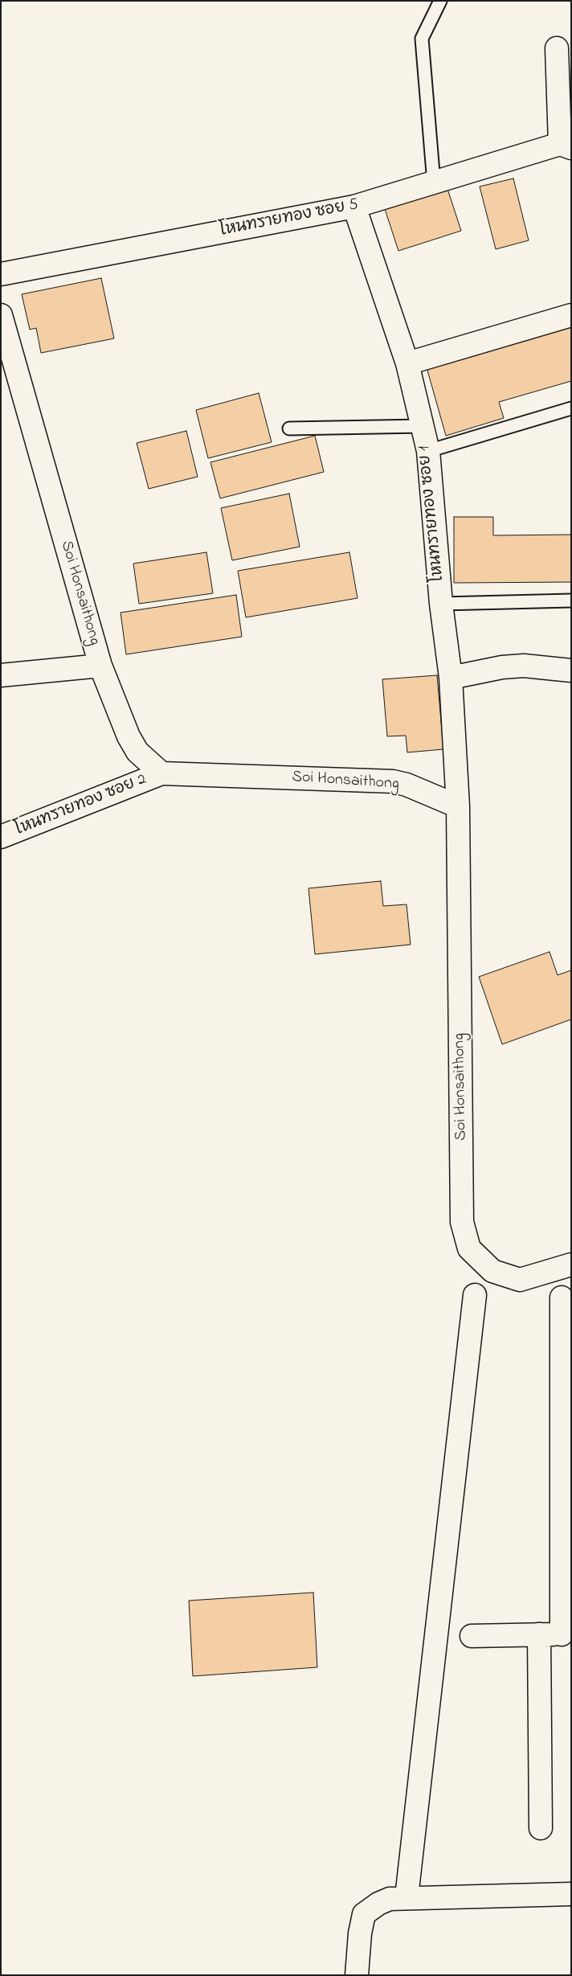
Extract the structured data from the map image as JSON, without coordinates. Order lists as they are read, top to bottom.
{
  "streets": {
    "street": [
      "โหนทรายทอง ซอย 5",
      "โหนทรายทอง ซอย 1",
      "Soi Honsaithong",
      "โหนทรายทอง ซอย 2"
    ]
  },
  "crossings": [
    ["โหนทรายทอง ซอย 5", "โหนทรายทอง ซอย 1"],
    ["โหนทรายทอง ซอย 1", "Soi Honsaithong"],
    ["Soi Honsaithong", "โหนทรายทอง ซอย 2"]
  ]
}
